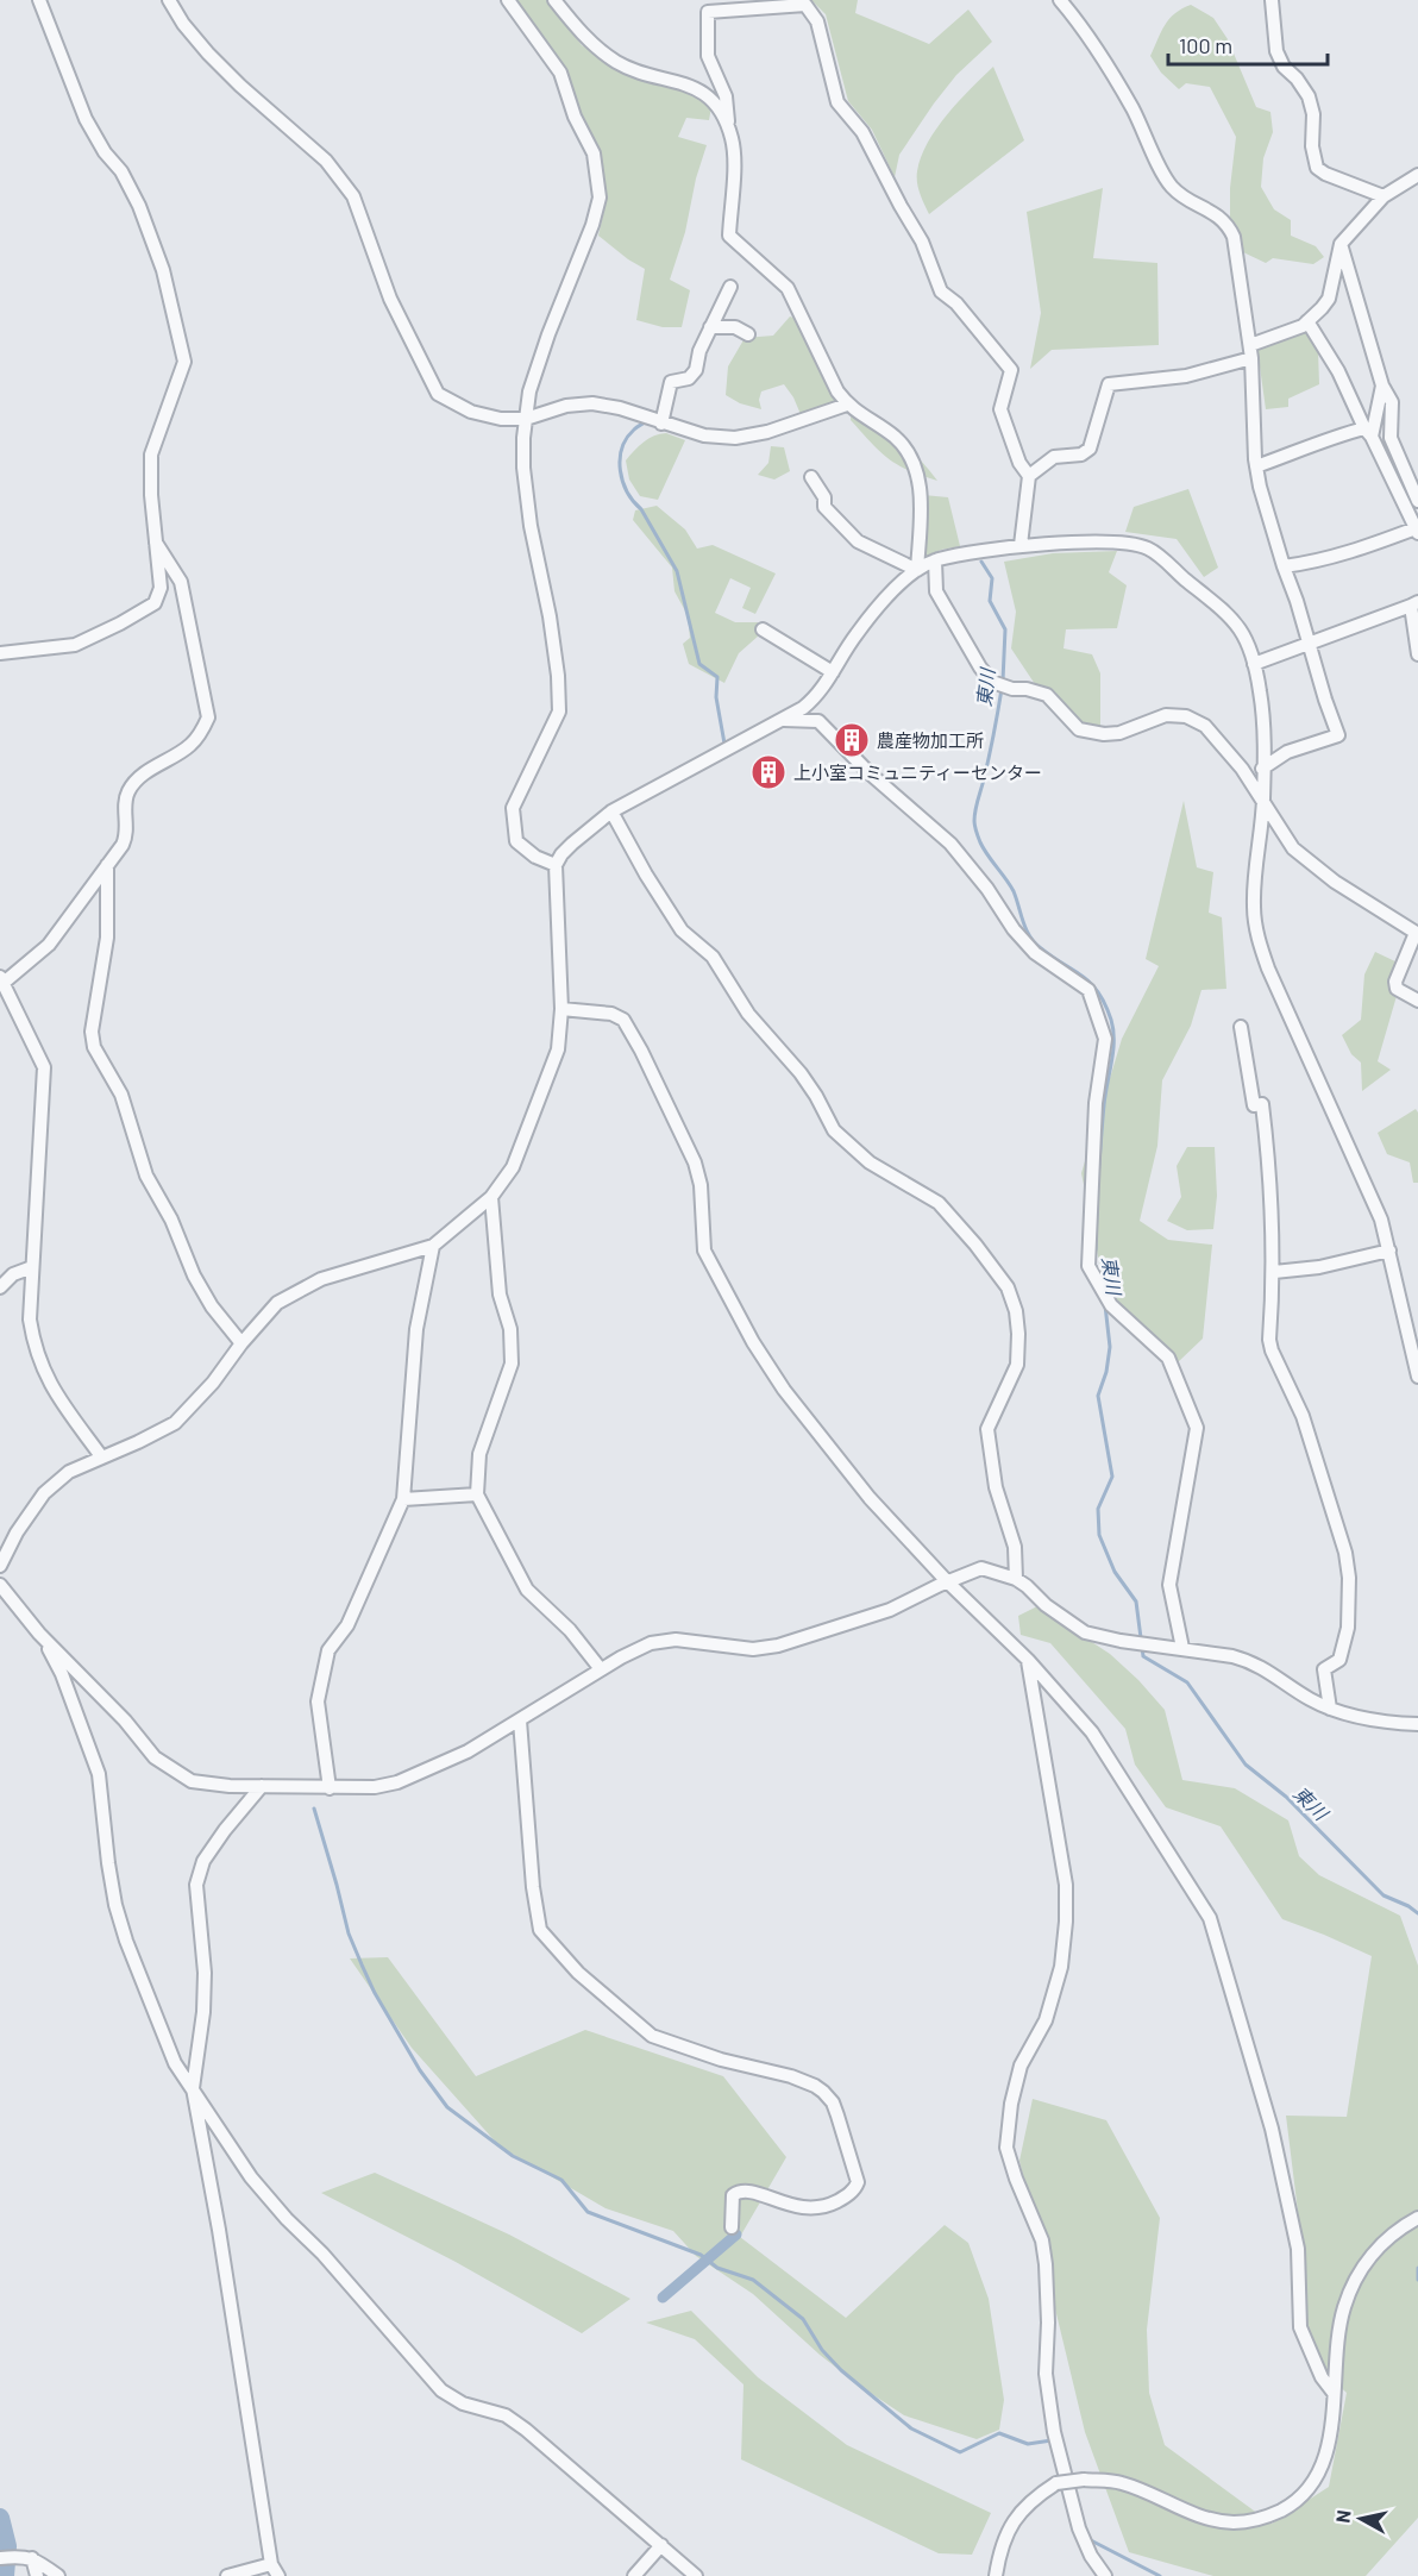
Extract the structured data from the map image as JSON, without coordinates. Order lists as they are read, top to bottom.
{
  "water": ["東川"],
  "places": {
    "building": ["農産物加工所", "上小室コミュニティーセンター"]
  },
  "scale_bar": "100 m",
  "north": "left"
}
